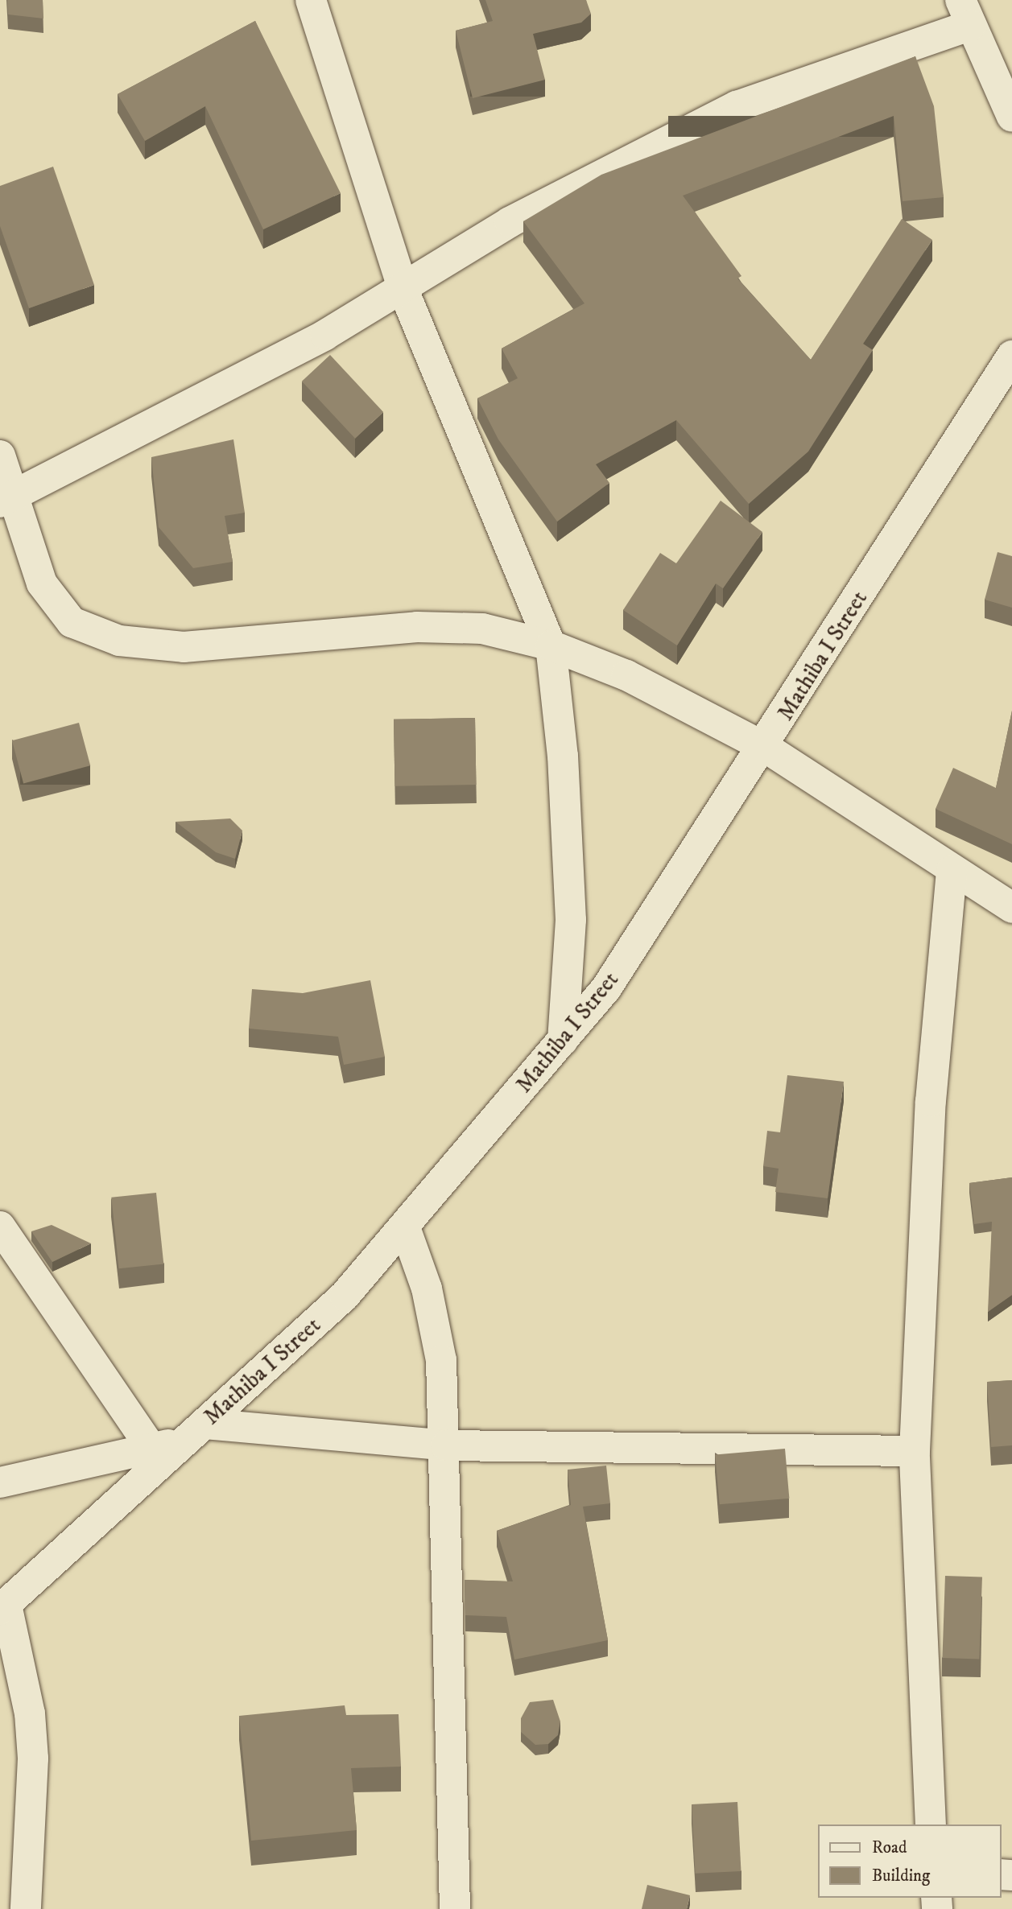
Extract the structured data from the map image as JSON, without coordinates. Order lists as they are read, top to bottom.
{
  "streets": {
    "street": ["Mathiba I Street"]
  },
  "legend": ["Road", "Building"]
}
